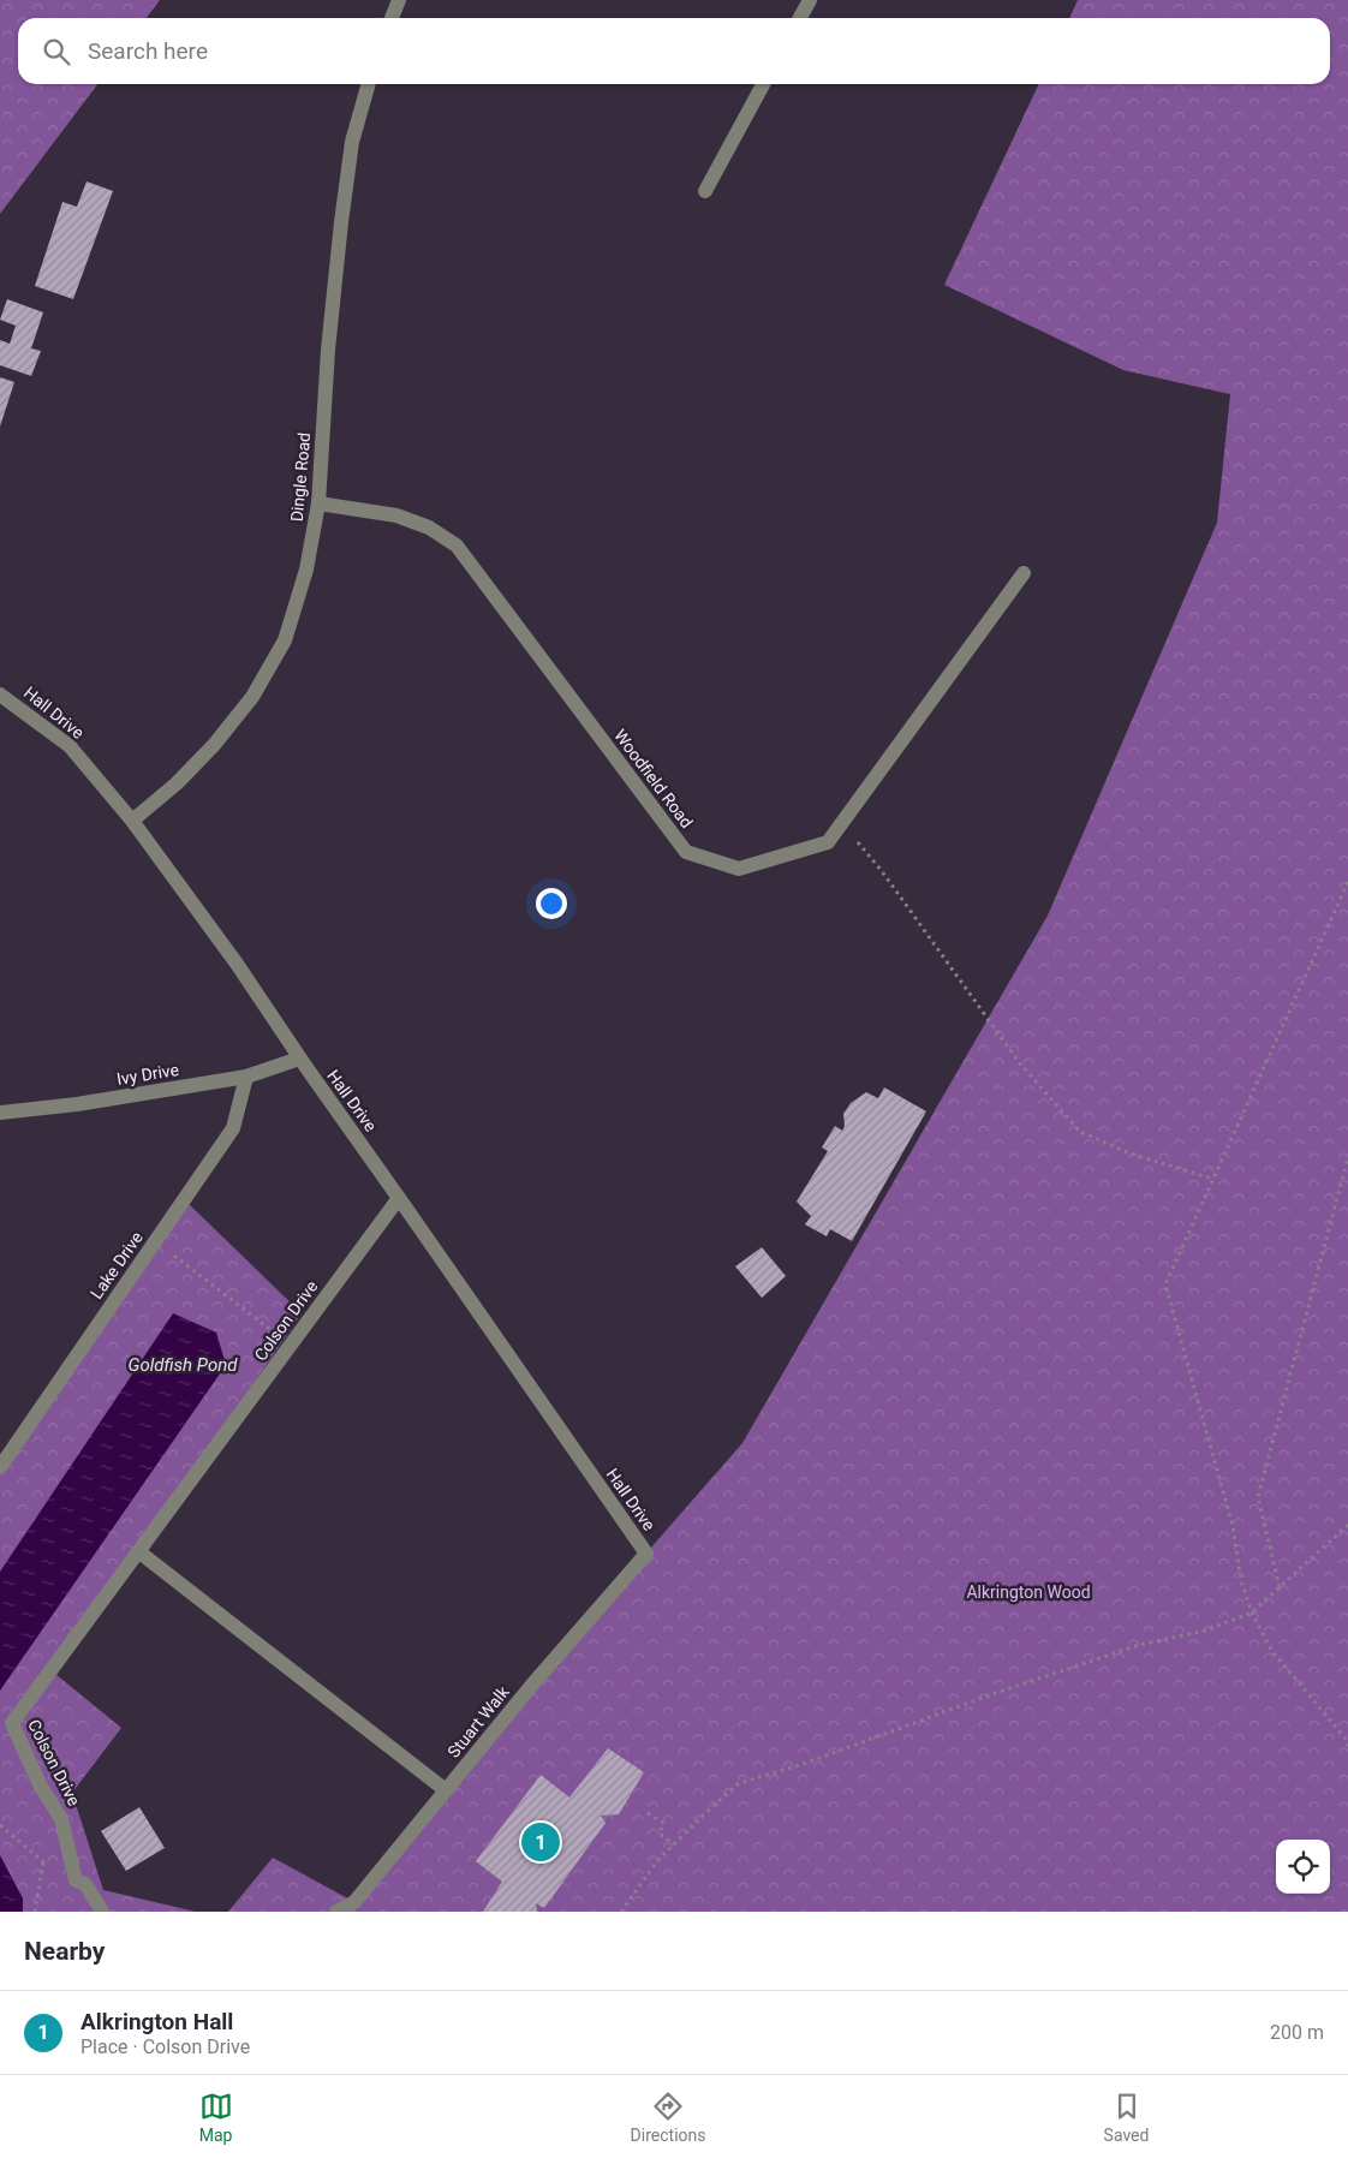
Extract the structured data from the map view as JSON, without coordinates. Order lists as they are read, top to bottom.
{
  "streets": {
    "street": [
      "Dingle Road",
      "Hall Drive",
      "Woodfield Road",
      "Ivy Drive",
      "Lake Drive",
      "Colson Drive",
      "Stuart Walk"
    ]
  },
  "crossings": [
    ["Dingle Road", "Hall Drive"],
    ["Dingle Road", "Woodfield Road"],
    ["Hall Drive", "Ivy Drive"],
    ["Hall Drive", "Colson Drive"],
    ["Hall Drive", "Stuart Walk"],
    ["Ivy Drive", "Lake Drive"]
  ],
  "water": ["Goldfish Pond"],
  "parks": ["Alkrington Wood"],
  "page": {
    "search": "Search here",
    "pins": "1",
    "heading": "Nearby",
    "list": [
      {
        "mark": "1",
        "name": "Alkrington Hall",
        "note": "Place · Colson Drive",
        "value": "200 m"
      }
    ],
    "nav": ["Map", "Directions", "Saved"]
  }
}
